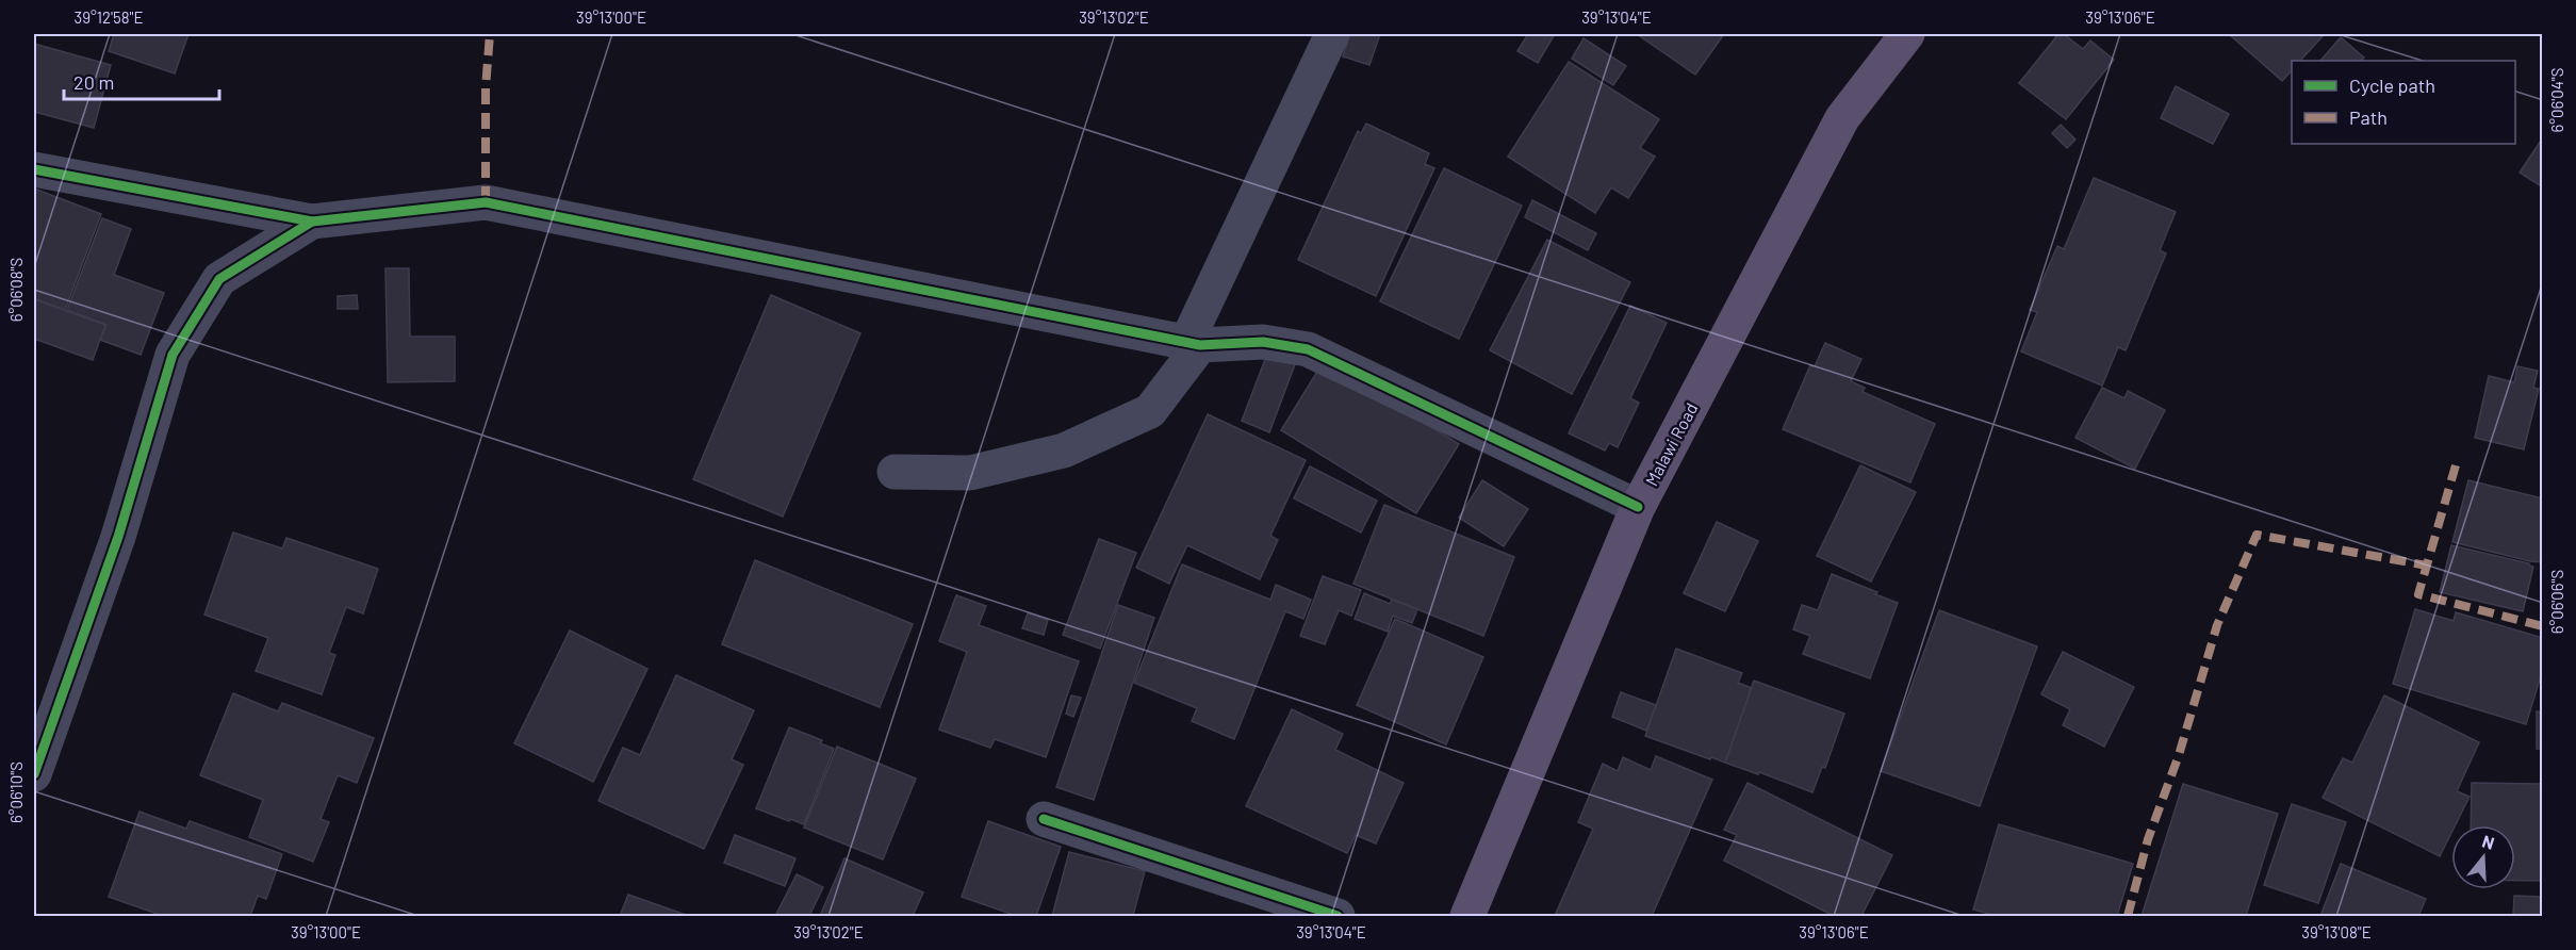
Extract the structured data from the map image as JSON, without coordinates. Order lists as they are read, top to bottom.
{
  "streets": {
    "main road": ["Malawi Road"]
  },
  "legend": ["Cycle path", "Path"],
  "scale_bar": "20 m",
  "north": "top",
  "coordinates": [
    "39°12'58\"E",
    "39°13'00\"E",
    "39°13'02\"E",
    "39°13'04\"E",
    "39°13'06\"E",
    "6°06'04\"S",
    "6°06'08\"S",
    "6°06'06\"S",
    "6°06'10\"S",
    "39°13'08\"E"
  ]
}
